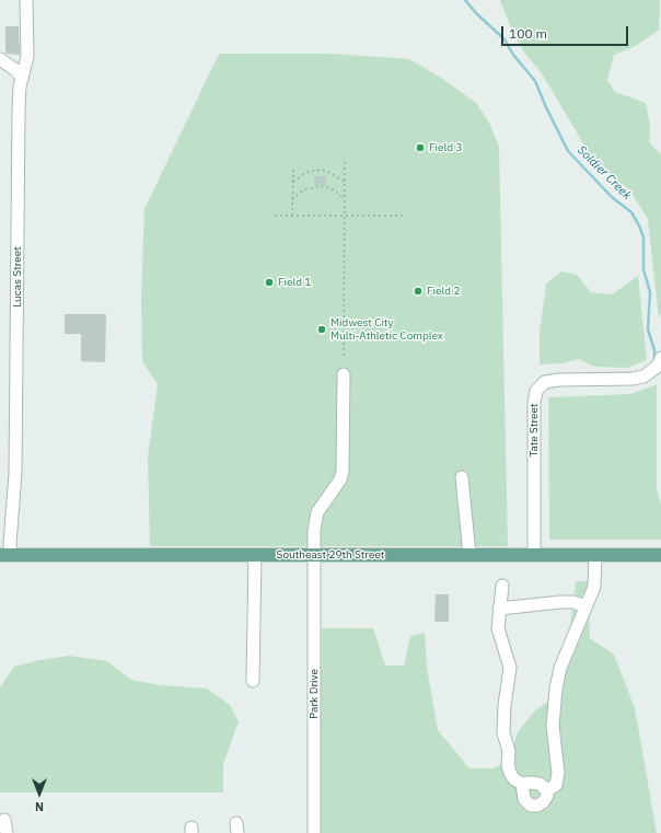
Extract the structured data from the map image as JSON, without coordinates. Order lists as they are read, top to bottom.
{
  "streets": {
    "main road": ["Southeast 29th Street"],
    "street": ["Lucas Street", "Tate Street", "Park Drive"]
  },
  "crossings": [
    ["Lucas Street", "Southeast 29th Street"],
    ["Tate Street", "Southeast 29th Street"],
    ["Southeast 29th Street", "Park Drive"]
  ],
  "water": ["Soldier Creek"],
  "places": [
    "Field 3",
    "Field 1",
    "Field 2",
    "Midwest City Multi-Athletic Complex"
  ],
  "scale_bar": "100 m",
  "north": "bottom"
}
